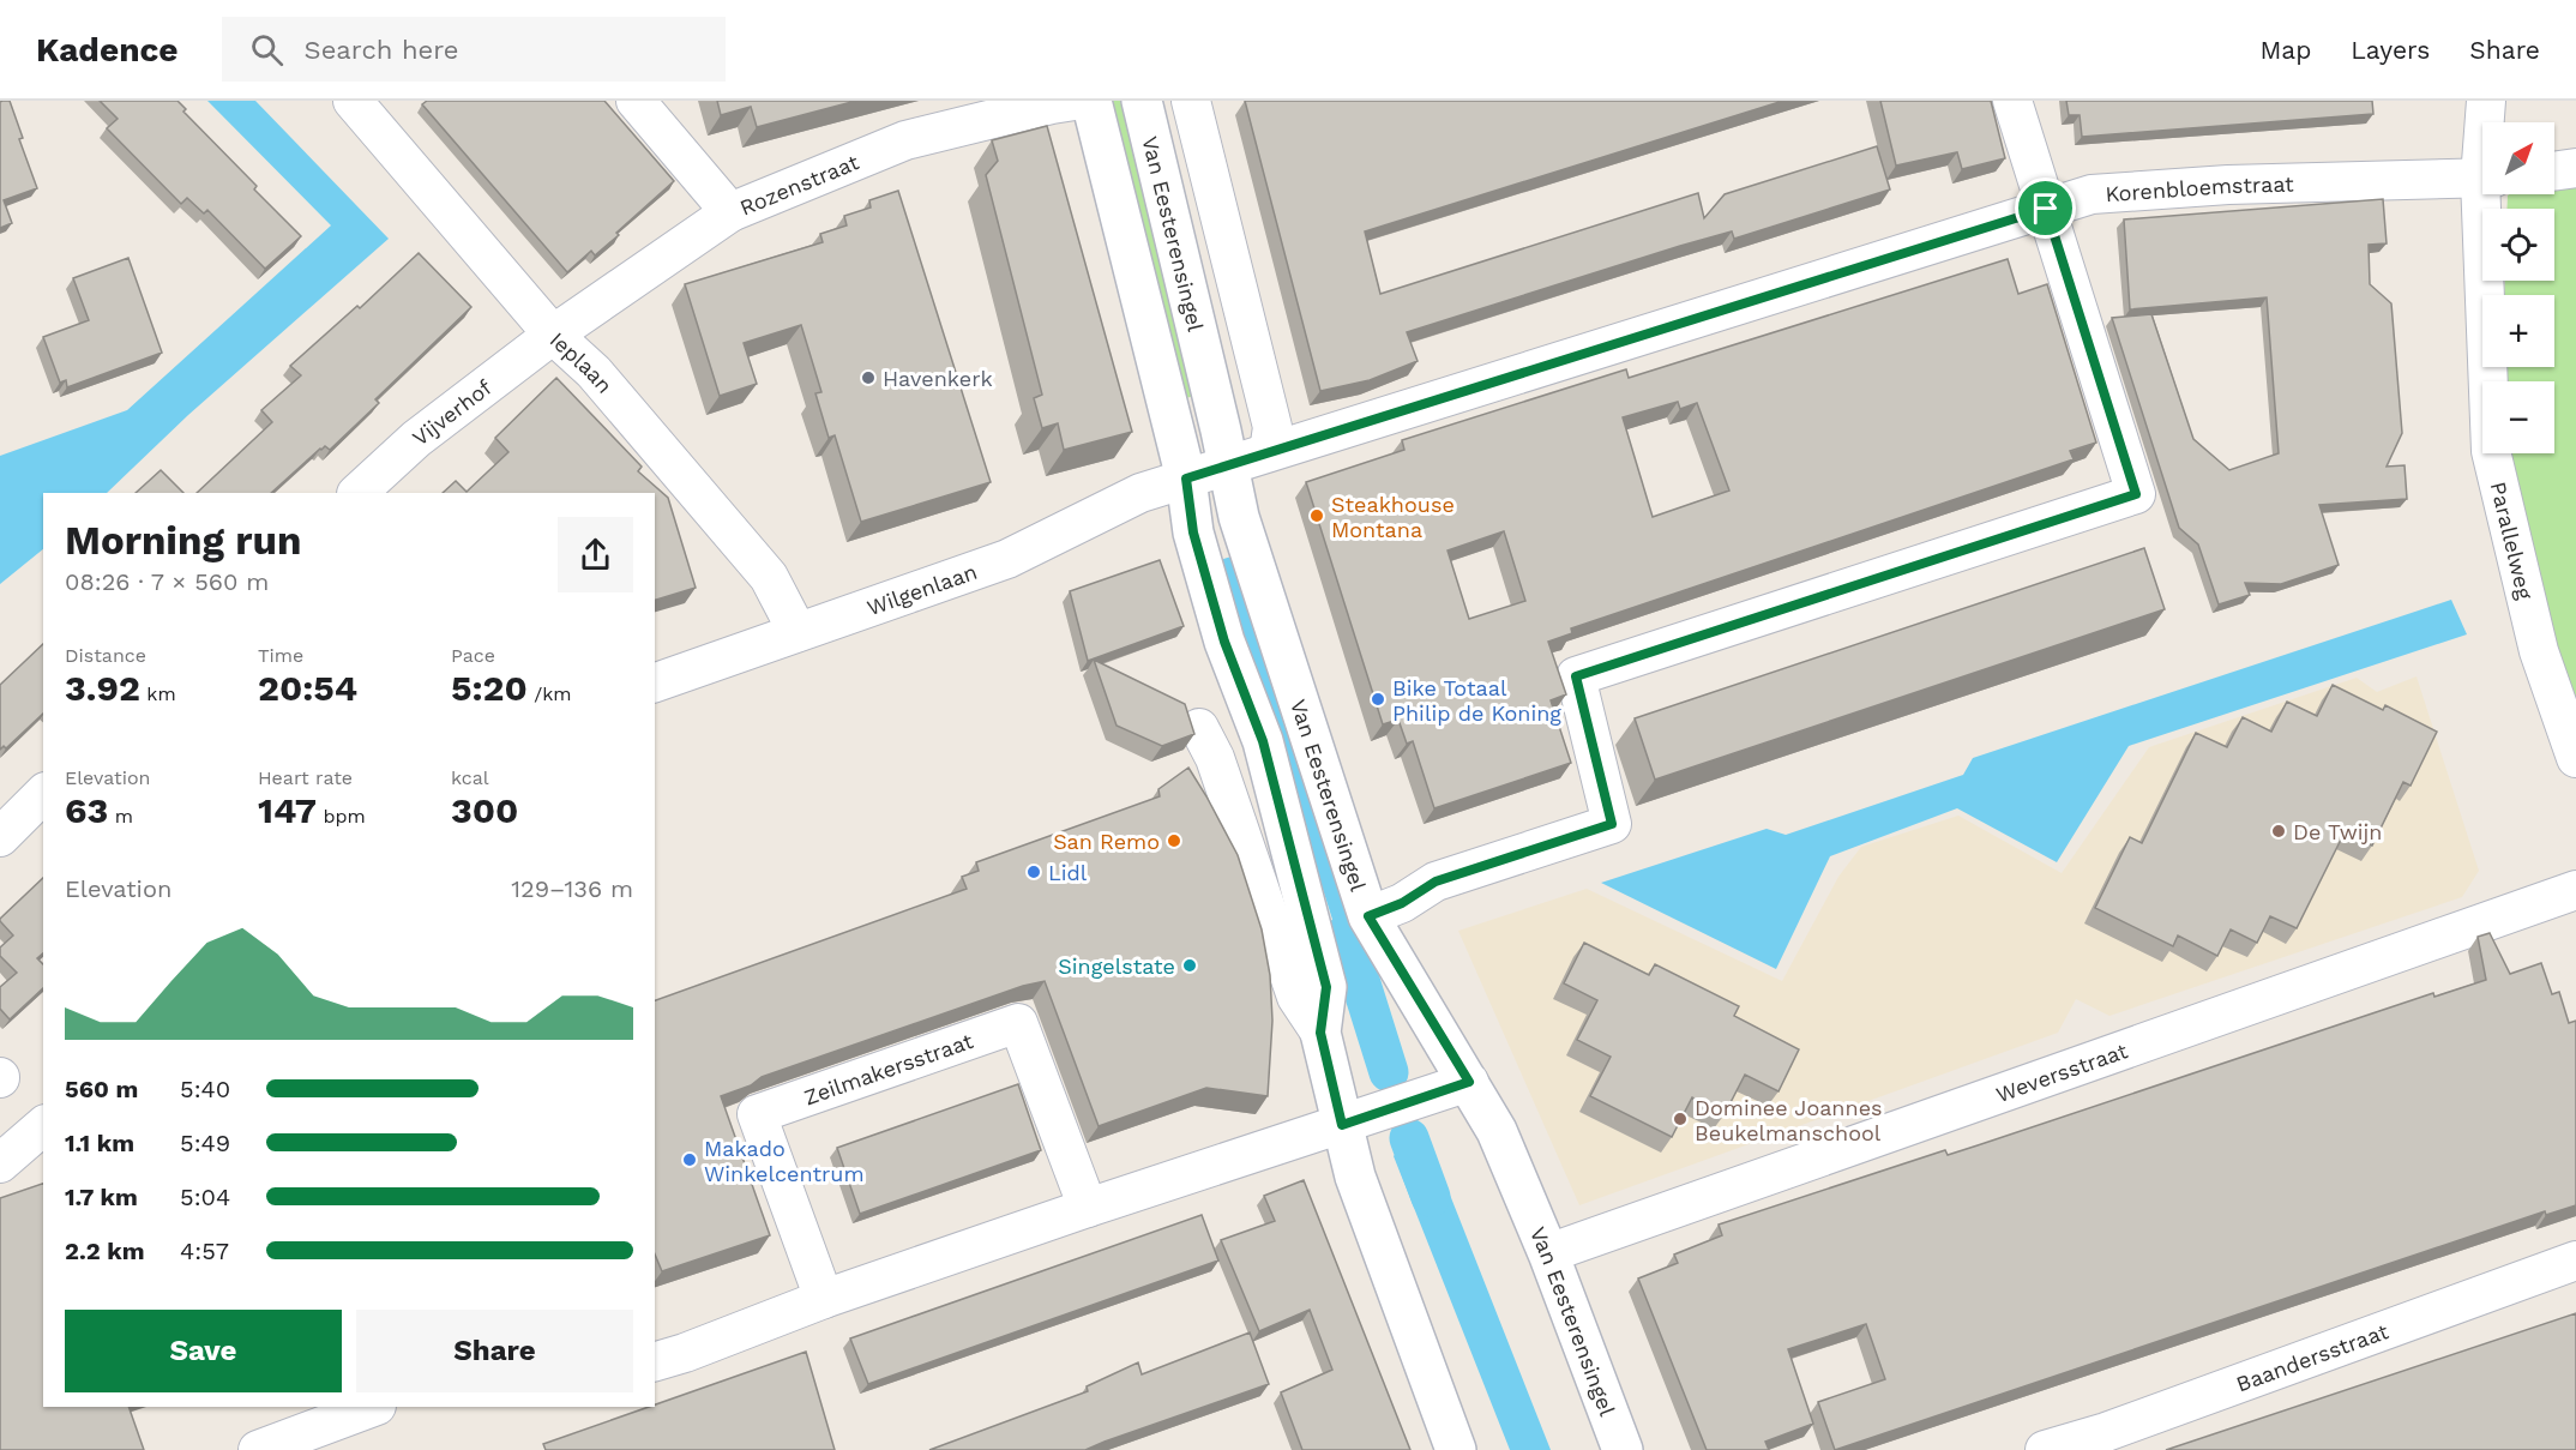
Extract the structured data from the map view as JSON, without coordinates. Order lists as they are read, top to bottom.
{
  "streets": {
    "street": [
      "Rozenstraat",
      "Korenbloemstraat",
      "Van Eesterensingel",
      "Ieplaan",
      "Vijverhof",
      "Parallelweg",
      "Wilgenlaan",
      "Zeilmakersstraat",
      "Weversstraat",
      "Baandersstraat"
    ]
  },
  "crossings": [
    ["Rozenstraat", "Ieplaan"],
    ["Rozenstraat", "Vijverhof"],
    ["Korenbloemstraat", "Van Eesterensingel"],
    ["Korenbloemstraat", "Wilgenlaan"],
    ["Van Eesterensingel", "Weversstraat"],
    ["Ieplaan", "Vijverhof"],
    ["Ieplaan", "Wilgenlaan"]
  ],
  "places": [
    "Havenkerk",
    "Steakhouse Montana",
    "Bike Totaal Philip de Koning",
    "De Twijn",
    "San Remo",
    "Lidl",
    "Singelstate",
    "Dominee Joannes Beukelmanschool",
    "Makado Winkelcentrum"
  ],
  "north": "top right",
  "page": {
    "header": "Kadence",
    "search": "Search here",
    "nav": ["Map", "Layers", "Share"],
    "map_buttons": ["+", "−"],
    "heading": ["Morning run", "08:26 · 7 × 560 m"],
    "stats": [
      ["Distance", "3.92 km"],
      ["Time", "20:54"],
      ["Pace", "5:20 /km"],
      ["Elevation", "63 m"],
      ["Heart rate", "147 bpm"],
      ["kcal", "300"]
    ],
    "chart": ["Elevation", "129–136 m"],
    "list": [
      {
        "name": "560 m",
        "note": "5:40"
      },
      {
        "name": "1.1 km",
        "note": "5:49"
      },
      {
        "name": "1.7 km",
        "note": "5:04"
      },
      {
        "name": "2.2 km",
        "note": "4:57"
      }
    ],
    "buttons": ["Save", "Share"]
  }
}
